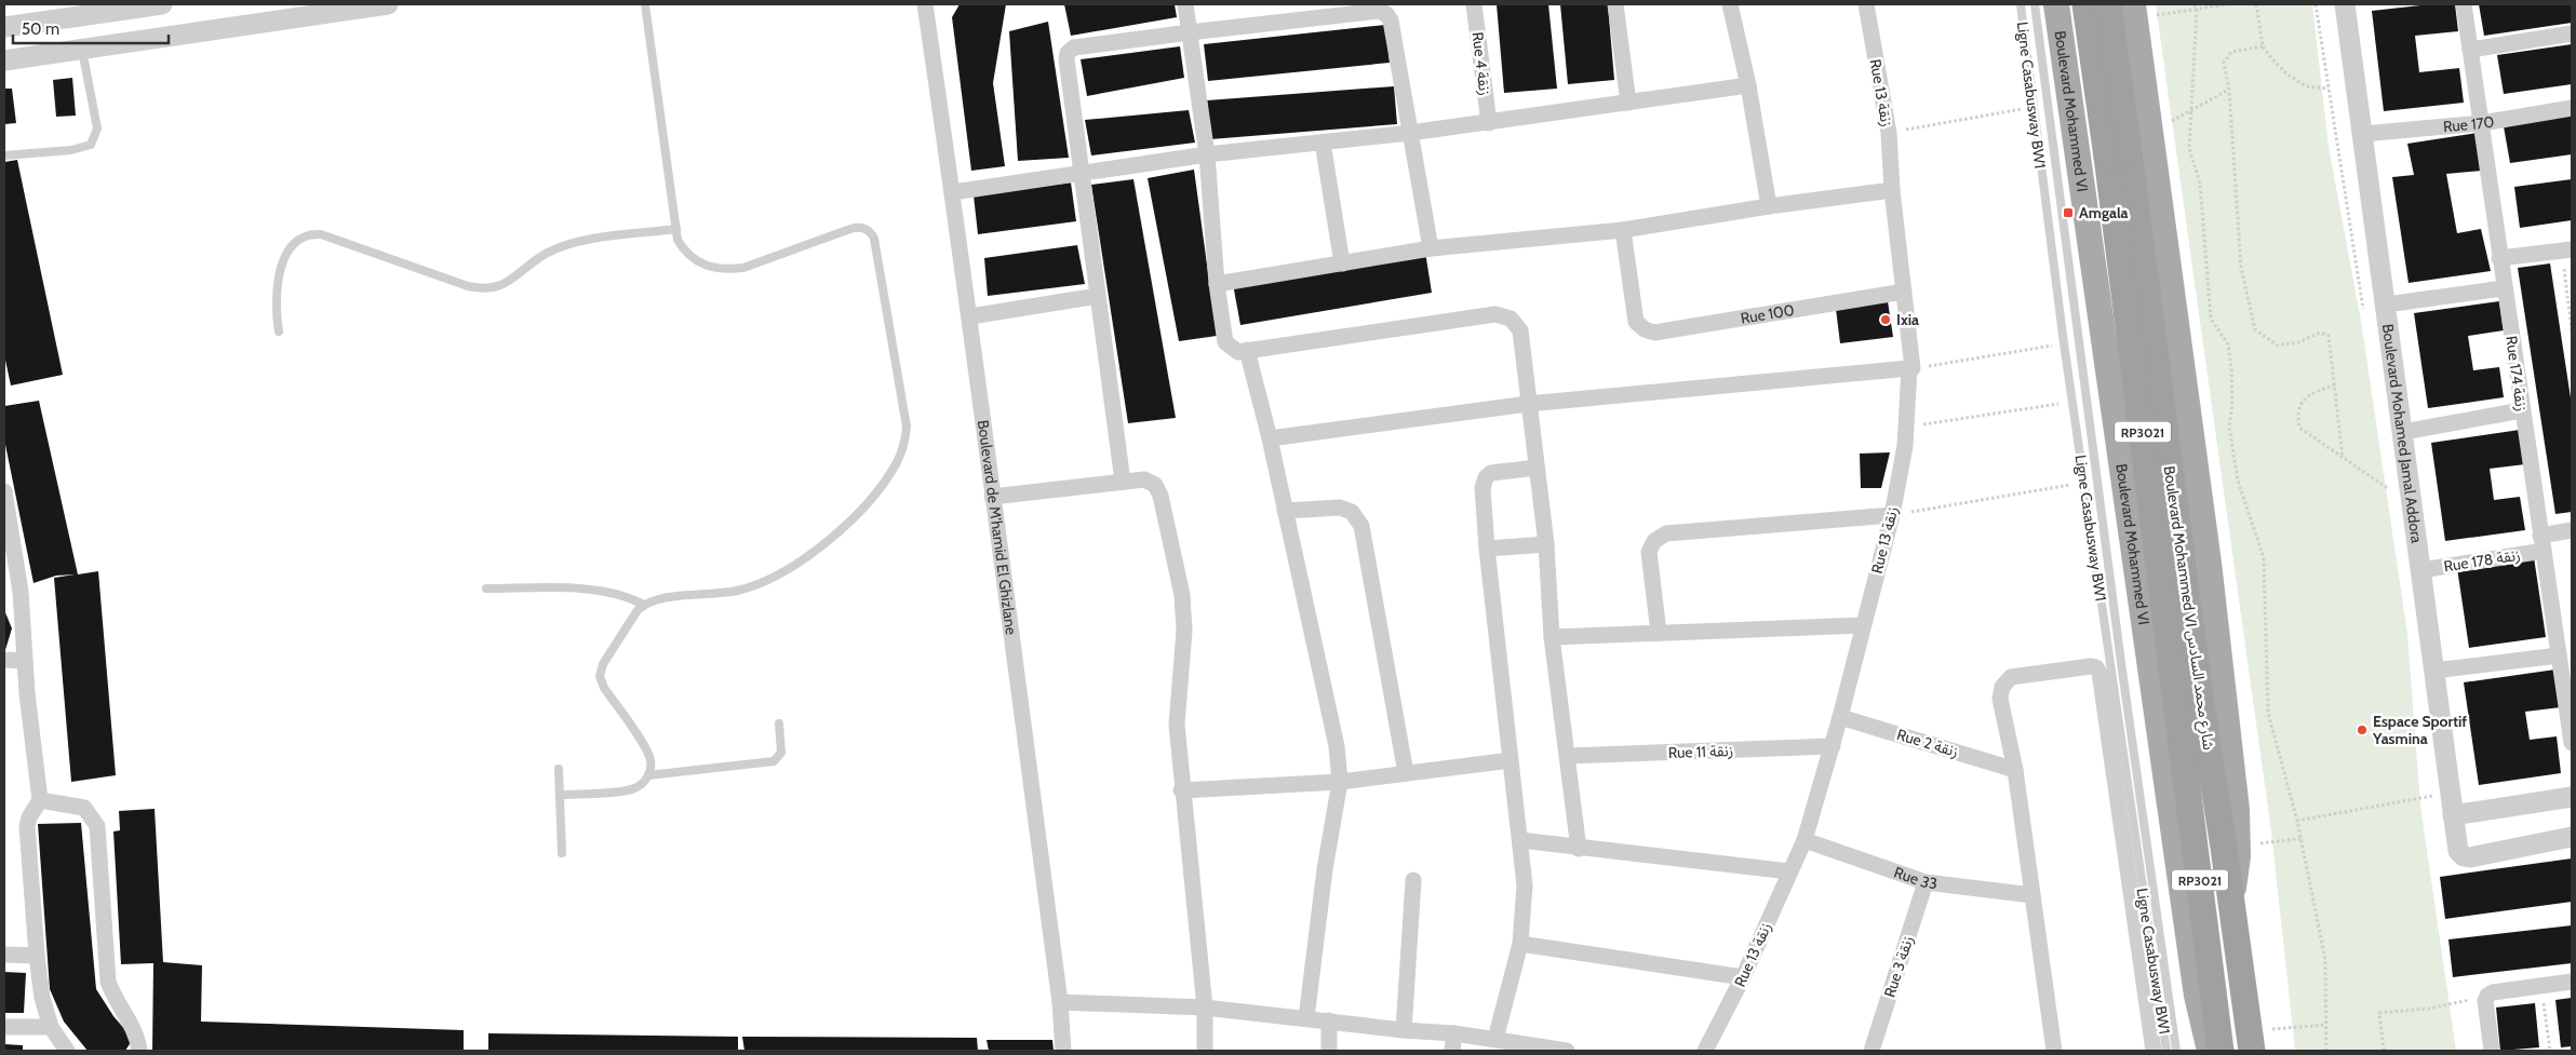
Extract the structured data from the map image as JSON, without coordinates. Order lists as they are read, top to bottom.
{
  "streets": {
    "highway": ["RP3021", "Boulevard Mohammed VI شارع محمد السادس"],
    "main road": ["Boulevard Mohammed VI"],
    "street": [
      "Rue 4 زنقة",
      "Rue 13 زنقة",
      "Rue 170",
      "Rue 100",
      "Rue 174 زنقة",
      "Boulevard Mohamed Jamal Addora",
      "Boulevard de M'hamid El Ghizlane",
      "Rue 178 زنقة",
      "Rue 2 زنقة",
      "Rue 11 زنقة",
      "Rue 33",
      "Rue 3 زنقة"
    ],
    "lane": ["Ligne Casabusway BW1"]
  },
  "crossings": [
    ["Rue 13 زنقة", "Rue 100"],
    ["Rue 13 زنقة", "Rue 2 زنقة"],
    ["Rue 13 زنقة", "Rue 11 زنقة"],
    ["Rue 13 زنقة", "Rue 33"],
    ["Rue 170", "Rue 174 زنقة"],
    ["Rue 170", "Boulevard Mohamed Jamal Addora"],
    ["Rue 174 زنقة", "Rue 178 زنقة"],
    ["Boulevard Mohamed Jamal Addora", "Rue 178 زنقة"],
    ["Rue 33", "Rue 3 زنقة"]
  ],
  "places": {
    "transit": ["Amgala"],
    "other": ["Ixia", "Espace Sportif Yasmina"]
  },
  "scale_bar": "50 m"
}
